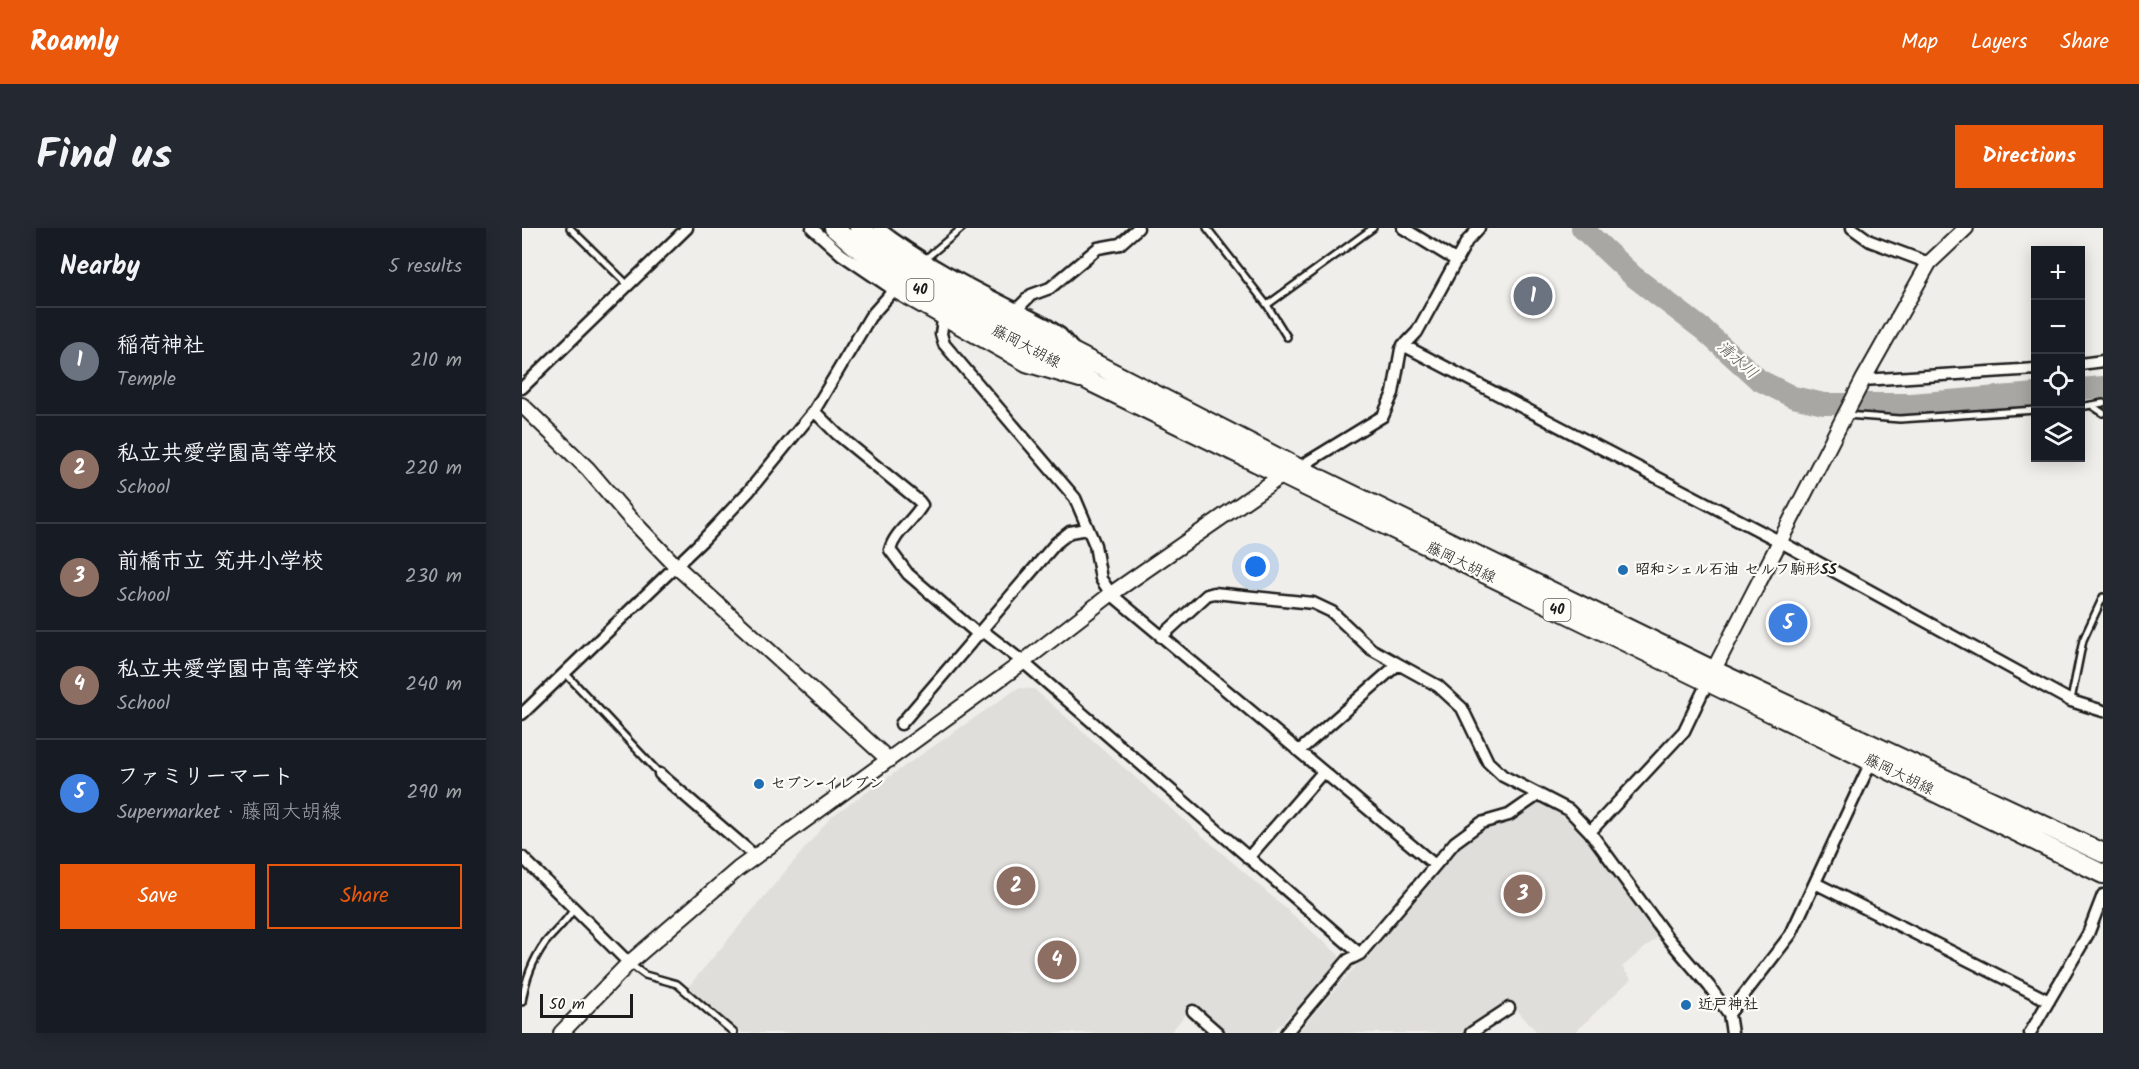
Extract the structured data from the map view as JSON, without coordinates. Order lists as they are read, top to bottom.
{
  "streets": {
    "main road": ["40", "藤岡大胡線"]
  },
  "water": ["清水川"],
  "places": ["昭和シェル石油 セルフ駒形SS", "セブン-イレブン", "近戸神社"],
  "scale_bar": "50 m",
  "page": {
    "header": "Roamly",
    "nav": ["Map", "Layers", "Share"],
    "title": "Find us",
    "buttons": [
      "Directions",
      ["Save", "Share"]
    ],
    "heading": ["Nearby", "5 results"],
    "map_buttons": ["+", "−"],
    "pins": [
      "1",
      "5",
      "2",
      "3",
      "4"
    ],
    "list": [
      {
        "mark": "1",
        "name": "稲荷神社",
        "note": "Temple",
        "value": "210 m"
      },
      {
        "mark": "2",
        "name": "私立共愛学園高等学校",
        "note": "School",
        "value": "220 m"
      },
      {
        "mark": "3",
        "name": "前橋市立 笂井小学校",
        "note": "School",
        "value": "230 m"
      },
      {
        "mark": "4",
        "name": "私立共愛学園中高等学校",
        "note": "School",
        "value": "240 m"
      },
      {
        "mark": "5",
        "name": "ファミリーマート",
        "note": "Supermarket · 藤岡大胡線",
        "value": "290 m"
      }
    ],
    "scale": "50 m"
  }
}
